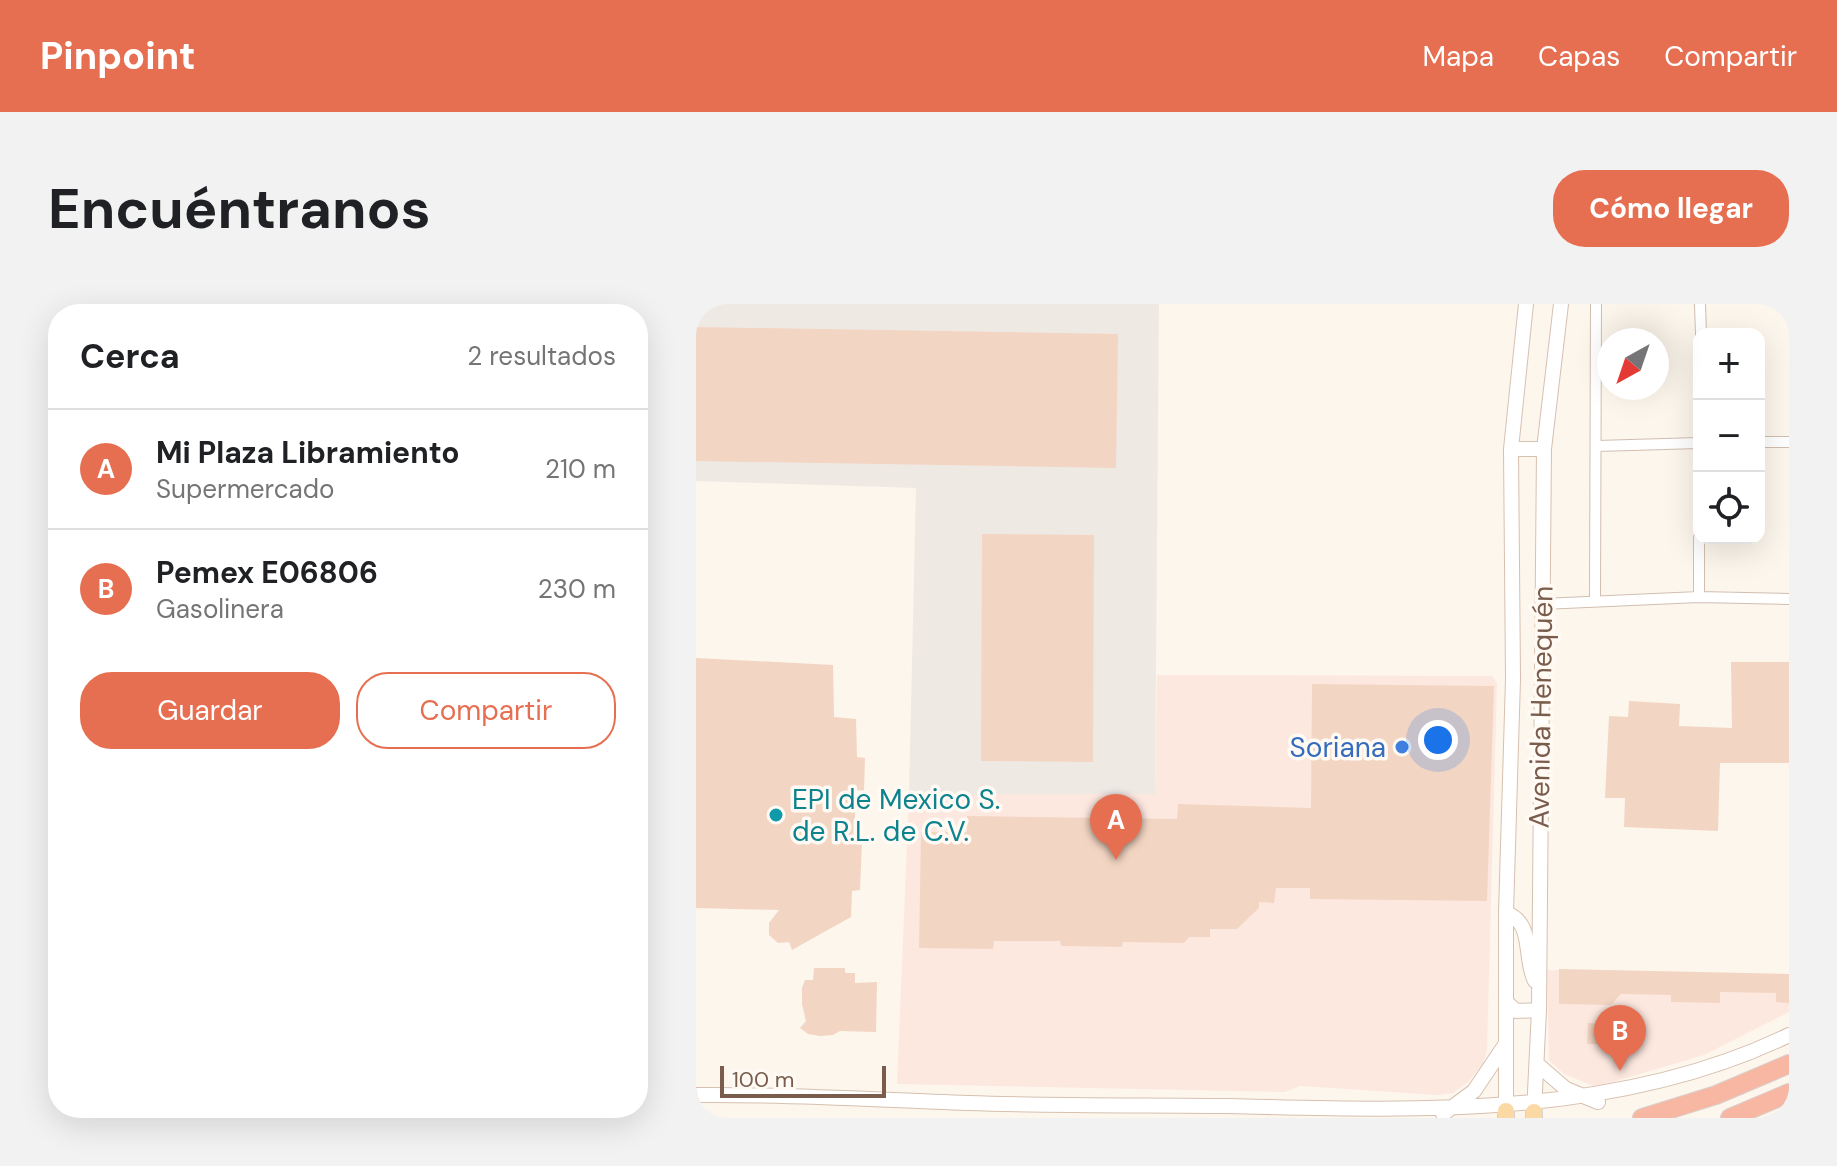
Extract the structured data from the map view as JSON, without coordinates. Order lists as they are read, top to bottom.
{
  "streets": {
    "main road": ["Avenida Henequén"]
  },
  "places": ["Soriana", "EPI de Mexico S. de R.L. de C.V."],
  "scale_bar": "100 m",
  "north": "bottom left",
  "page": {
    "header": "Pinpoint",
    "nav": ["Mapa", "Capas", "Compartir"],
    "buttons": [
      "Cómo llegar",
      ["Guardar", "Compartir"]
    ],
    "title": "Encuéntranos",
    "heading": ["Cerca", "2 resultados"],
    "map_buttons": ["+", "−"],
    "list": [
      {
        "mark": "A",
        "name": "Mi Plaza Libramiento",
        "note": "Supermercado",
        "value": "210 m"
      },
      {
        "mark": "B",
        "name": "Pemex E06806",
        "note": "Gasolinera",
        "value": "230 m"
      }
    ],
    "pins": ["A", "B"],
    "scale": "100 m"
  }
}
